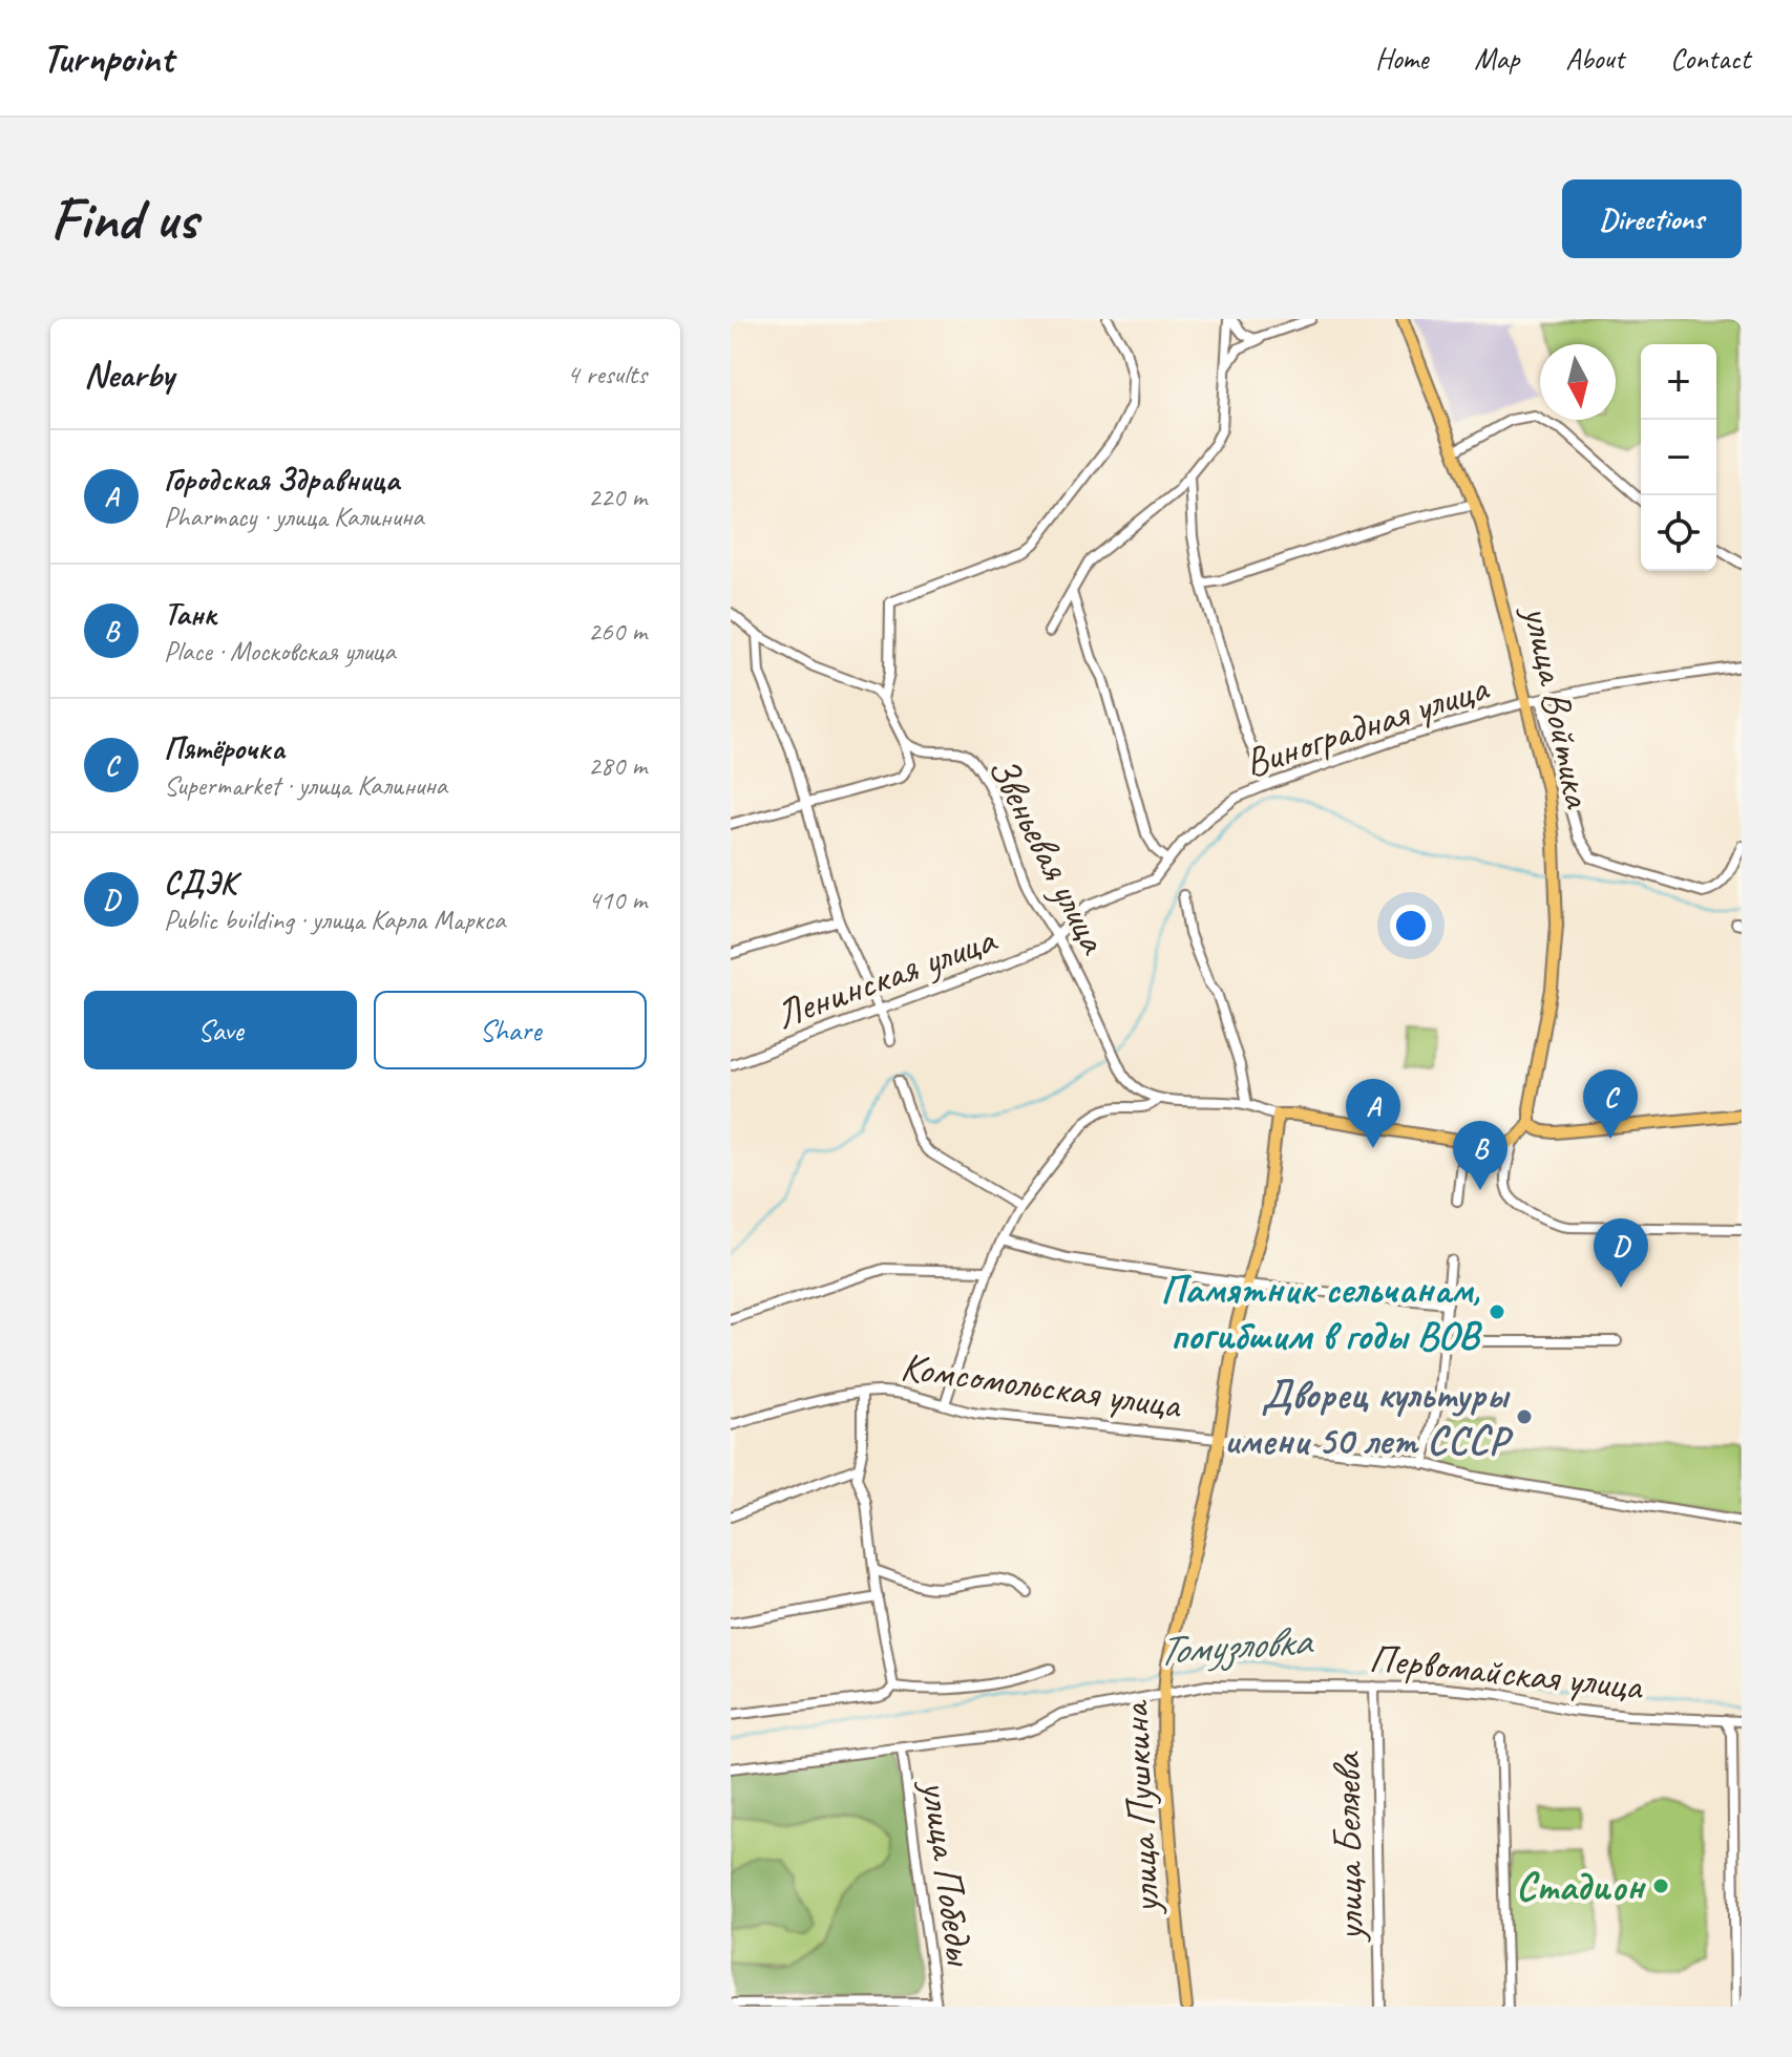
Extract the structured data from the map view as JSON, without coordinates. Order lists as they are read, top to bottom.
{
  "streets": {
    "main road": ["улица Войтика", "улица Пушкина"],
    "street": [
      "Виноградная улица",
      "Звеньевая улица",
      "Ленинская улица",
      "Комсомольская улица",
      "Первомайская улица",
      "улица Беляева",
      "улица Победы"
    ]
  },
  "crossings": [
    ["улица Войтика", "Виноградная улица"],
    ["Виноградная улица", "Звеньевая улица"],
    ["Виноградная улица", "Ленинская улица"],
    ["Звеньевая улица", "Ленинская улица"],
    ["Комсомольская улица", "улица Пушкина"],
    ["Первомайская улица", "улица Пушкина"],
    ["Первомайская улица", "улица Беляева"],
    ["Первомайская улица", "улица Победы"],
    ["улица Пушкина", "улица Победы"]
  ],
  "water": ["Томузловка"],
  "places": ["Памятник сельчанам, погибшим в годы ВОВ", "Дворец культуры имени 50 лет СССР", "Стадион"],
  "north": "bottom",
  "page": {
    "header": "Turnpoint",
    "nav": [
      "Home",
      "Map",
      "About",
      "Contact"
    ],
    "buttons": [
      "Directions",
      ["Save", "Share"]
    ],
    "title": "Find us",
    "heading": ["Nearby", "4 results"],
    "map_buttons": ["+", "−"],
    "list": [
      {
        "mark": "A",
        "name": "Городская Здравница",
        "note": "Pharmacy · улица Калинина",
        "value": "220 m"
      },
      {
        "mark": "B",
        "name": "Танк",
        "note": "Place · Московская улица",
        "value": "260 m"
      },
      {
        "mark": "C",
        "name": "Пятёрочка",
        "note": "Supermarket · улица Калинина",
        "value": "280 m"
      },
      {
        "mark": "D",
        "name": "СДЭК",
        "note": "Public building · улица Карла Маркса",
        "value": "410 m"
      }
    ],
    "pins": [
      "C",
      "A",
      "B",
      "D"
    ]
  }
}
